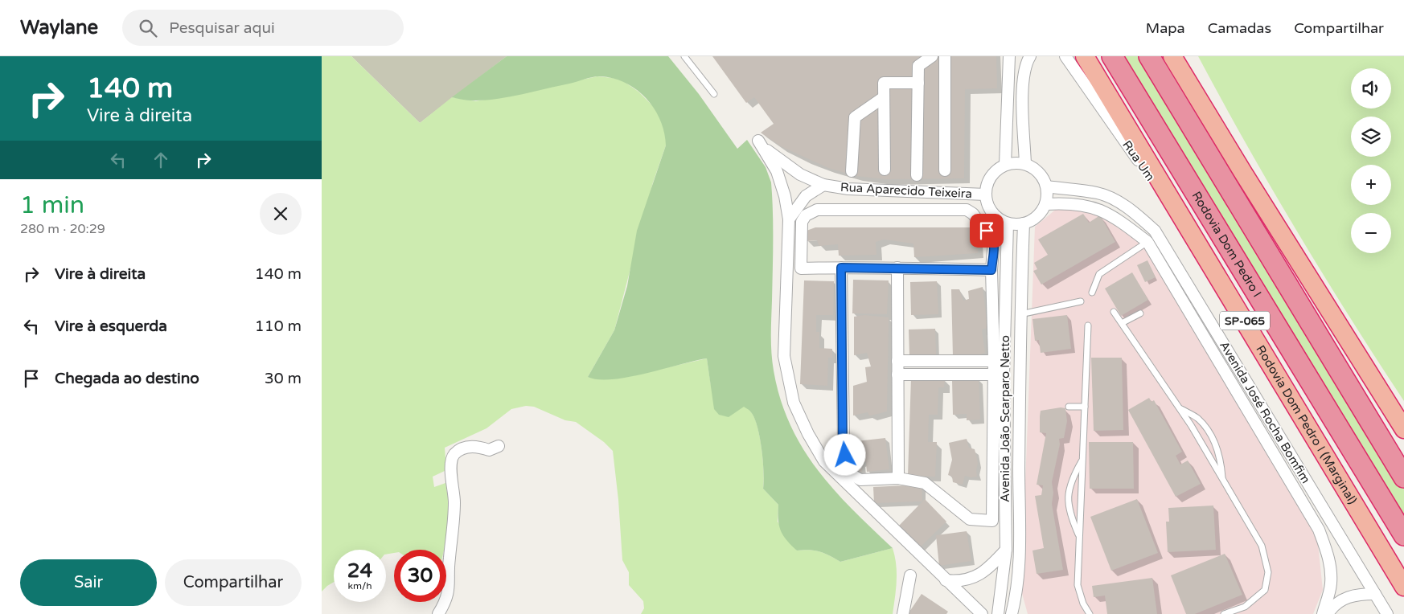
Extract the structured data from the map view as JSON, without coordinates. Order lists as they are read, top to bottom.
{
  "streets": {
    "highway": ["Rodovia Dom Pedro I", "SP-065", "Rodovia Dom Pedro I (Marginal)"],
    "street": [
      "Rua Um",
      "Rua Aparecido Teixeira",
      "Avenida José Rocha Bomfim",
      "Avenida João Scarparo Netto"
    ]
  },
  "crossings": [
    ["Rua Um", "Rodovia Dom Pedro I (Marginal)"],
    ["Rua Aparecido Teixeira", "Avenida José Rocha Bomfim"],
    ["Rua Aparecido Teixeira", "Avenida João Scarparo Netto"],
    ["Avenida José Rocha Bomfim", "Avenida João Scarparo Netto"]
  ],
  "page": {
    "header": "Waylane",
    "search": "Pesquisar aqui",
    "nav": ["Mapa", "Camadas", "Compartilhar"],
    "turn": ["140 m", "Vire à direita"],
    "map_buttons": ["+", "−"],
    "heading": ["1 min", "280 m · 20:29"],
    "list": [
      {
        "name": "Vire à direita",
        "value": "140 m"
      },
      {
        "name": "Vire à esquerda",
        "value": "110 m"
      },
      {
        "name": "Chegada ao destino",
        "value": "30 m"
      }
    ],
    "speed": "24 km/h",
    "limit": "30",
    "buttons": ["Sair", "Compartilhar"]
  }
}
